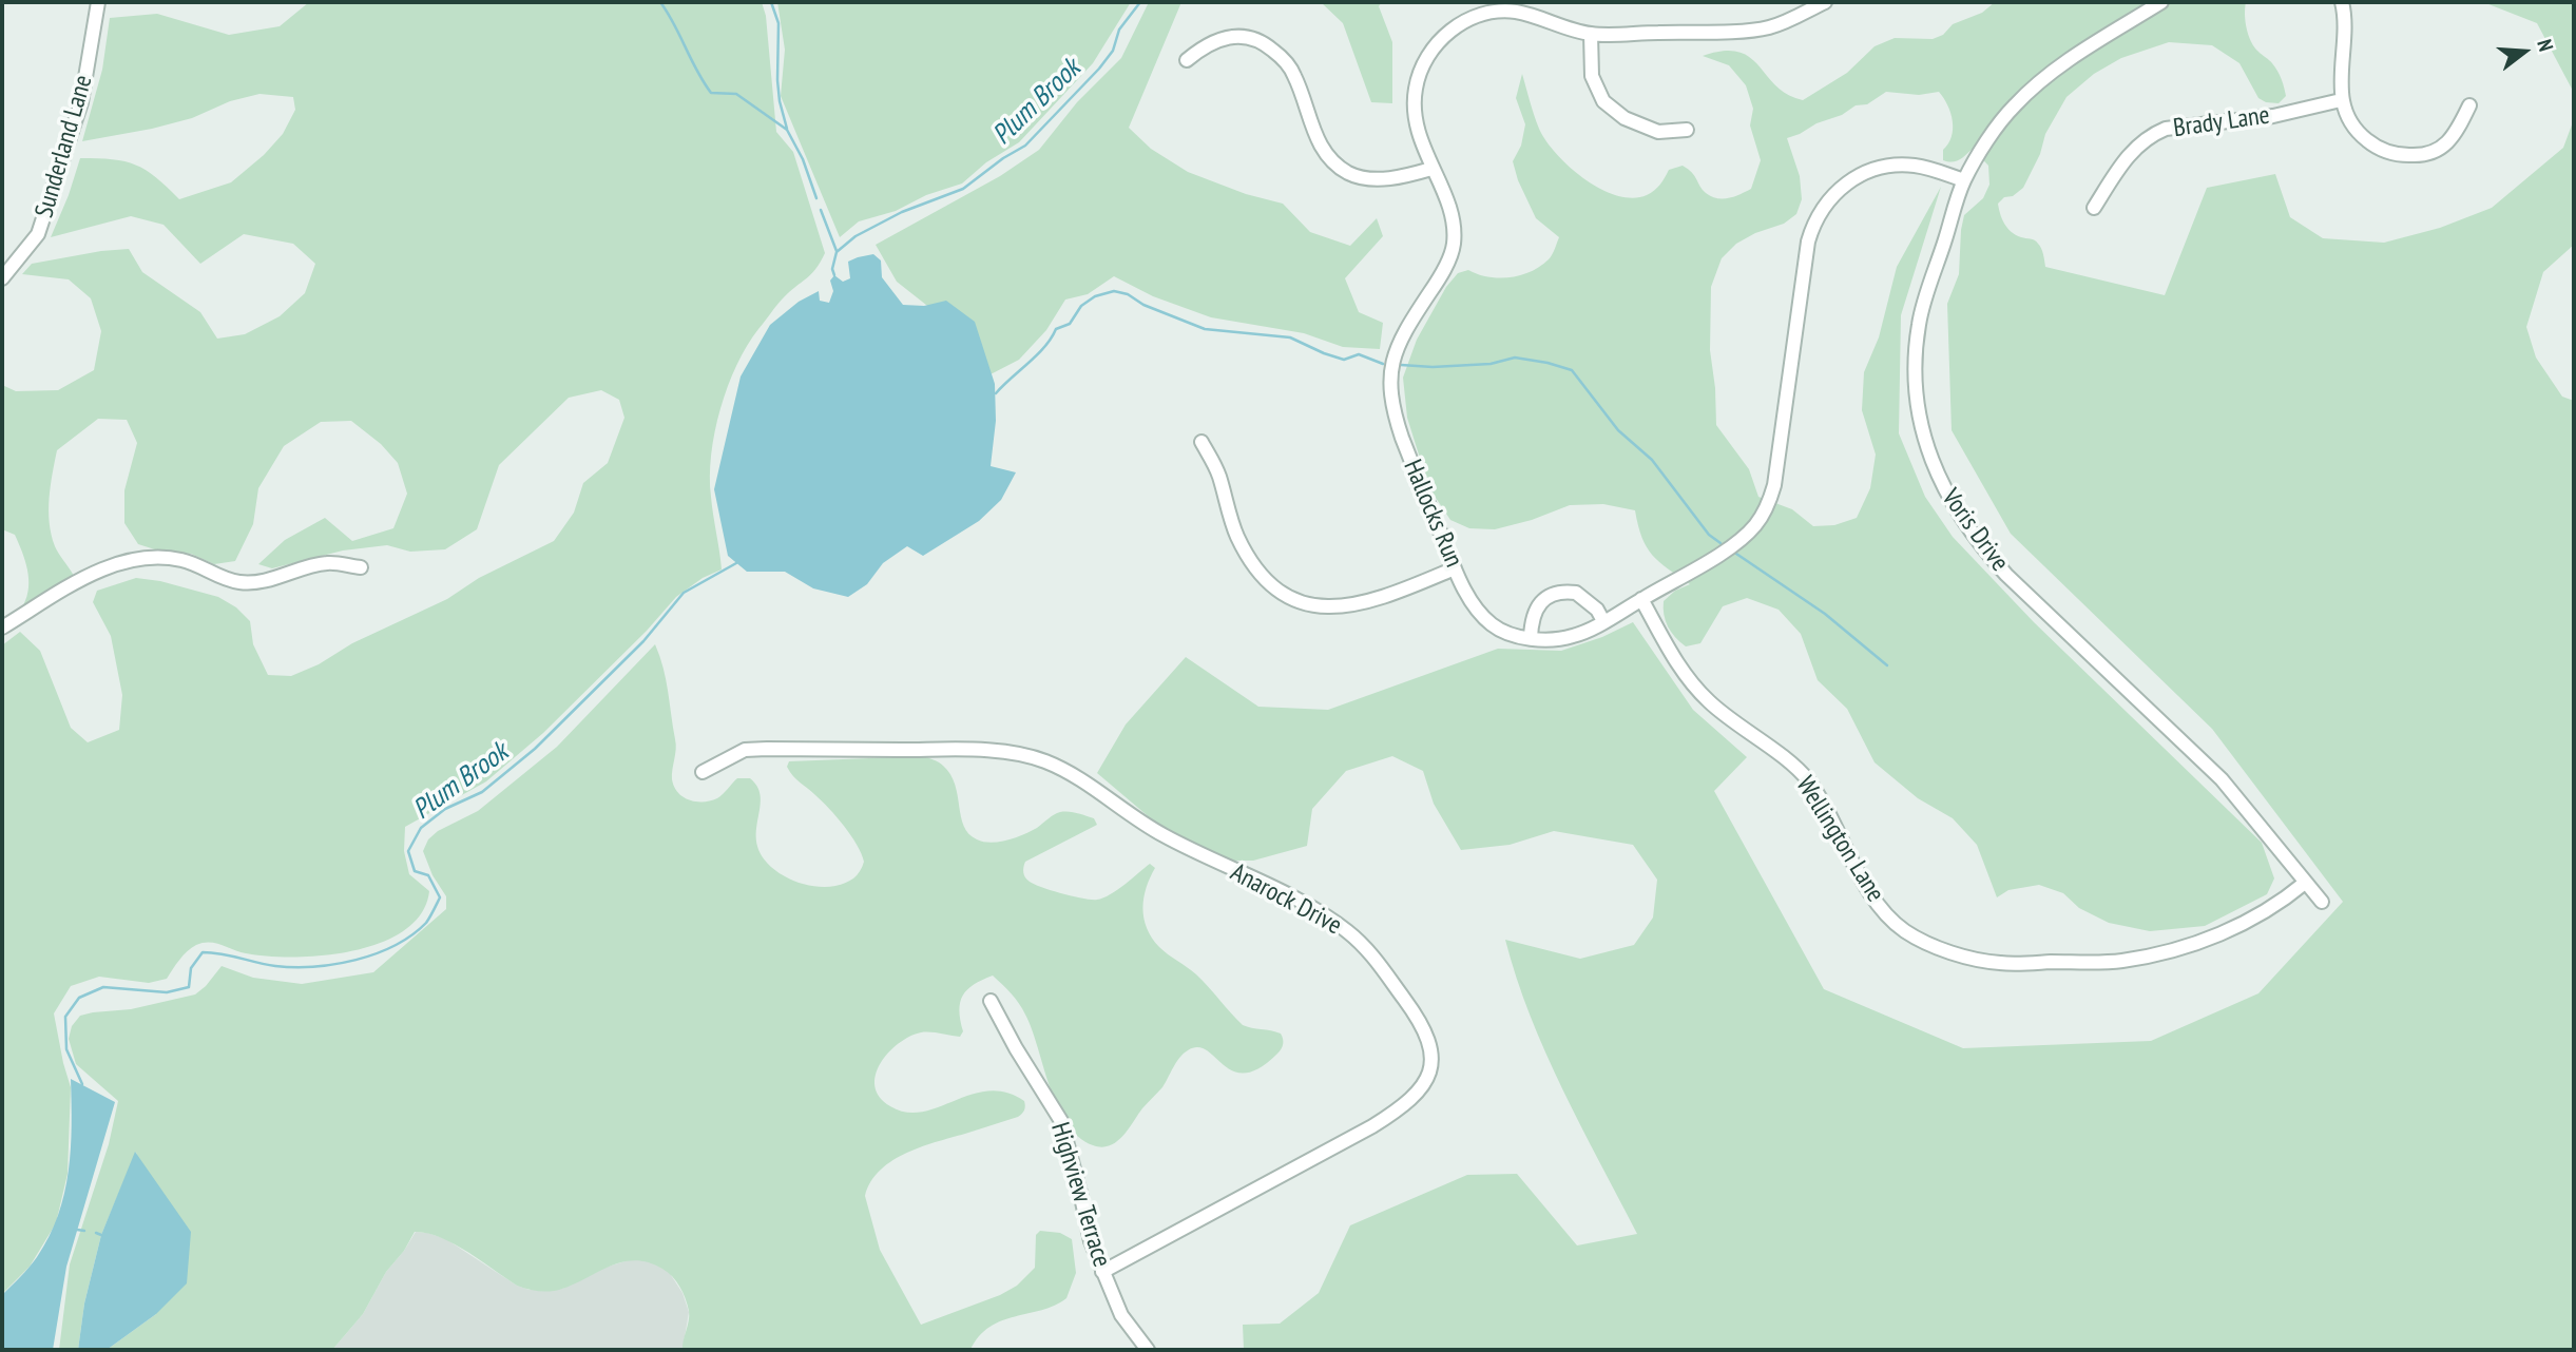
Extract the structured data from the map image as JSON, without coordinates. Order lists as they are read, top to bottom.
{
  "streets": {
    "street": [
      "Brady Lane",
      "Sunderland Lane",
      "Hallocks Run",
      "Voris Drive",
      "Wellington Lane",
      "Anarock Drive",
      "Highview Terrace"
    ]
  },
  "crossings": [
    ["Hallocks Run", "Voris Drive"],
    ["Hallocks Run", "Wellington Lane"],
    ["Voris Drive", "Wellington Lane"],
    ["Anarock Drive", "Highview Terrace"]
  ],
  "water": ["Plum Brook"],
  "north": "right"
}
